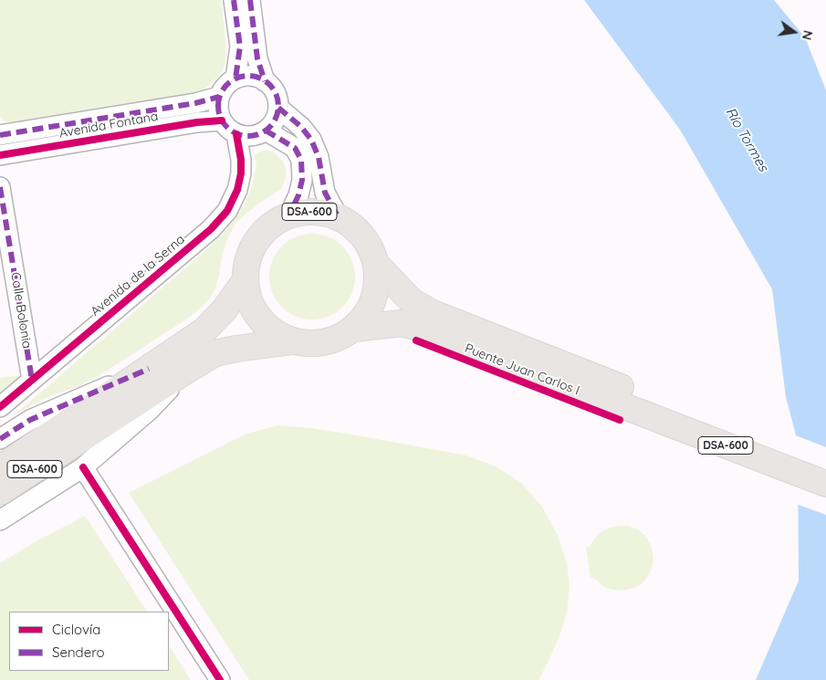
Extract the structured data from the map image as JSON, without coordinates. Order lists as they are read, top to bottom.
{
  "streets": {
    "main road": ["DSA-600", "Puente Juan Carlos I"],
    "street": ["Avenida Fontana", "Avenida de la Serna", "Calle Bolonia"]
  },
  "crossings": [
    ["Avenida Fontana", "Avenida de la Serna"],
    ["DSA-600", "Puente Juan Carlos I"],
    ["Avenida de la Serna", "Calle Bolonia"]
  ],
  "water": ["Río Tormes"],
  "legend": ["Ciclovía", "Sendero"],
  "north": "right"
}
